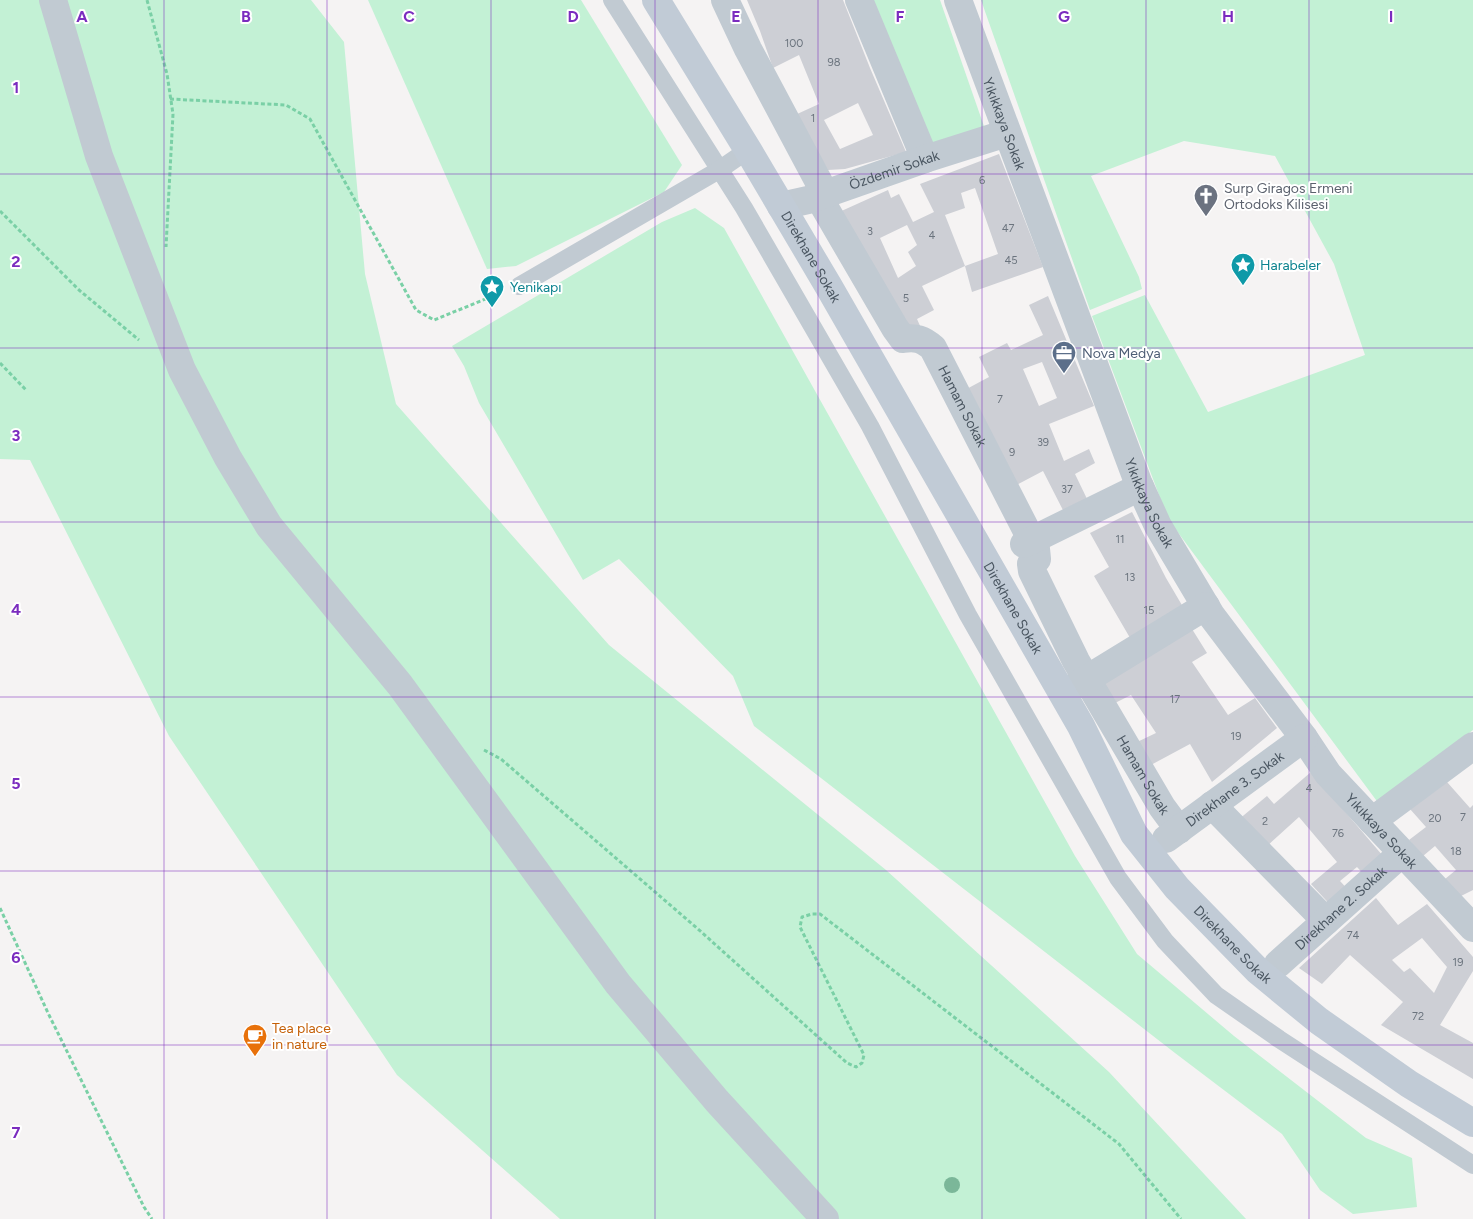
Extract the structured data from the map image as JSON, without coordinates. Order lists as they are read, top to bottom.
{
  "streets": {
    "street": [
      "Yıkıkkaya Sokak",
      "Özdemir Sokak",
      "Direkhane Sokak",
      "Hamam Sokak",
      "Direkhane 3. Sokak",
      "Direkhane 2. Sokak"
    ]
  },
  "crossings": [
    ["Yıkıkkaya Sokak", "Özdemir Sokak"],
    ["Yıkıkkaya Sokak", "Direkhane 3. Sokak"],
    ["Yıkıkkaya Sokak", "Direkhane 2. Sokak"],
    ["Özdemir Sokak", "Direkhane Sokak"],
    ["Özdemir Sokak", "Hamam Sokak"],
    ["Hamam Sokak", "Direkhane 3. Sokak"]
  ],
  "places": {
    "church": ["Surp Giragos Ermeni Ortodoks Kilisesi"],
    "place": ["Harabeler", "Yenikapı"],
    "office": ["Nova Medya"],
    "cafe": ["Tea place in nature"]
  },
  "house_numbers": [
    "100",
    "98",
    "1",
    "6",
    "47",
    "3",
    "4",
    "45",
    "5",
    "7",
    "39",
    "9",
    "37",
    "11",
    "13",
    "15",
    "17",
    "19",
    "4",
    "7",
    "20",
    "2",
    "76",
    "18",
    "74",
    "19",
    "72"
  ],
  "grid": {
    "columns": [
      "A",
      "B",
      "C",
      "D",
      "E",
      "F",
      "G",
      "H",
      "I"
    ],
    "rows": [
      "1",
      "2",
      "3",
      "4",
      "5",
      "6",
      "7"
    ]
  }
}
